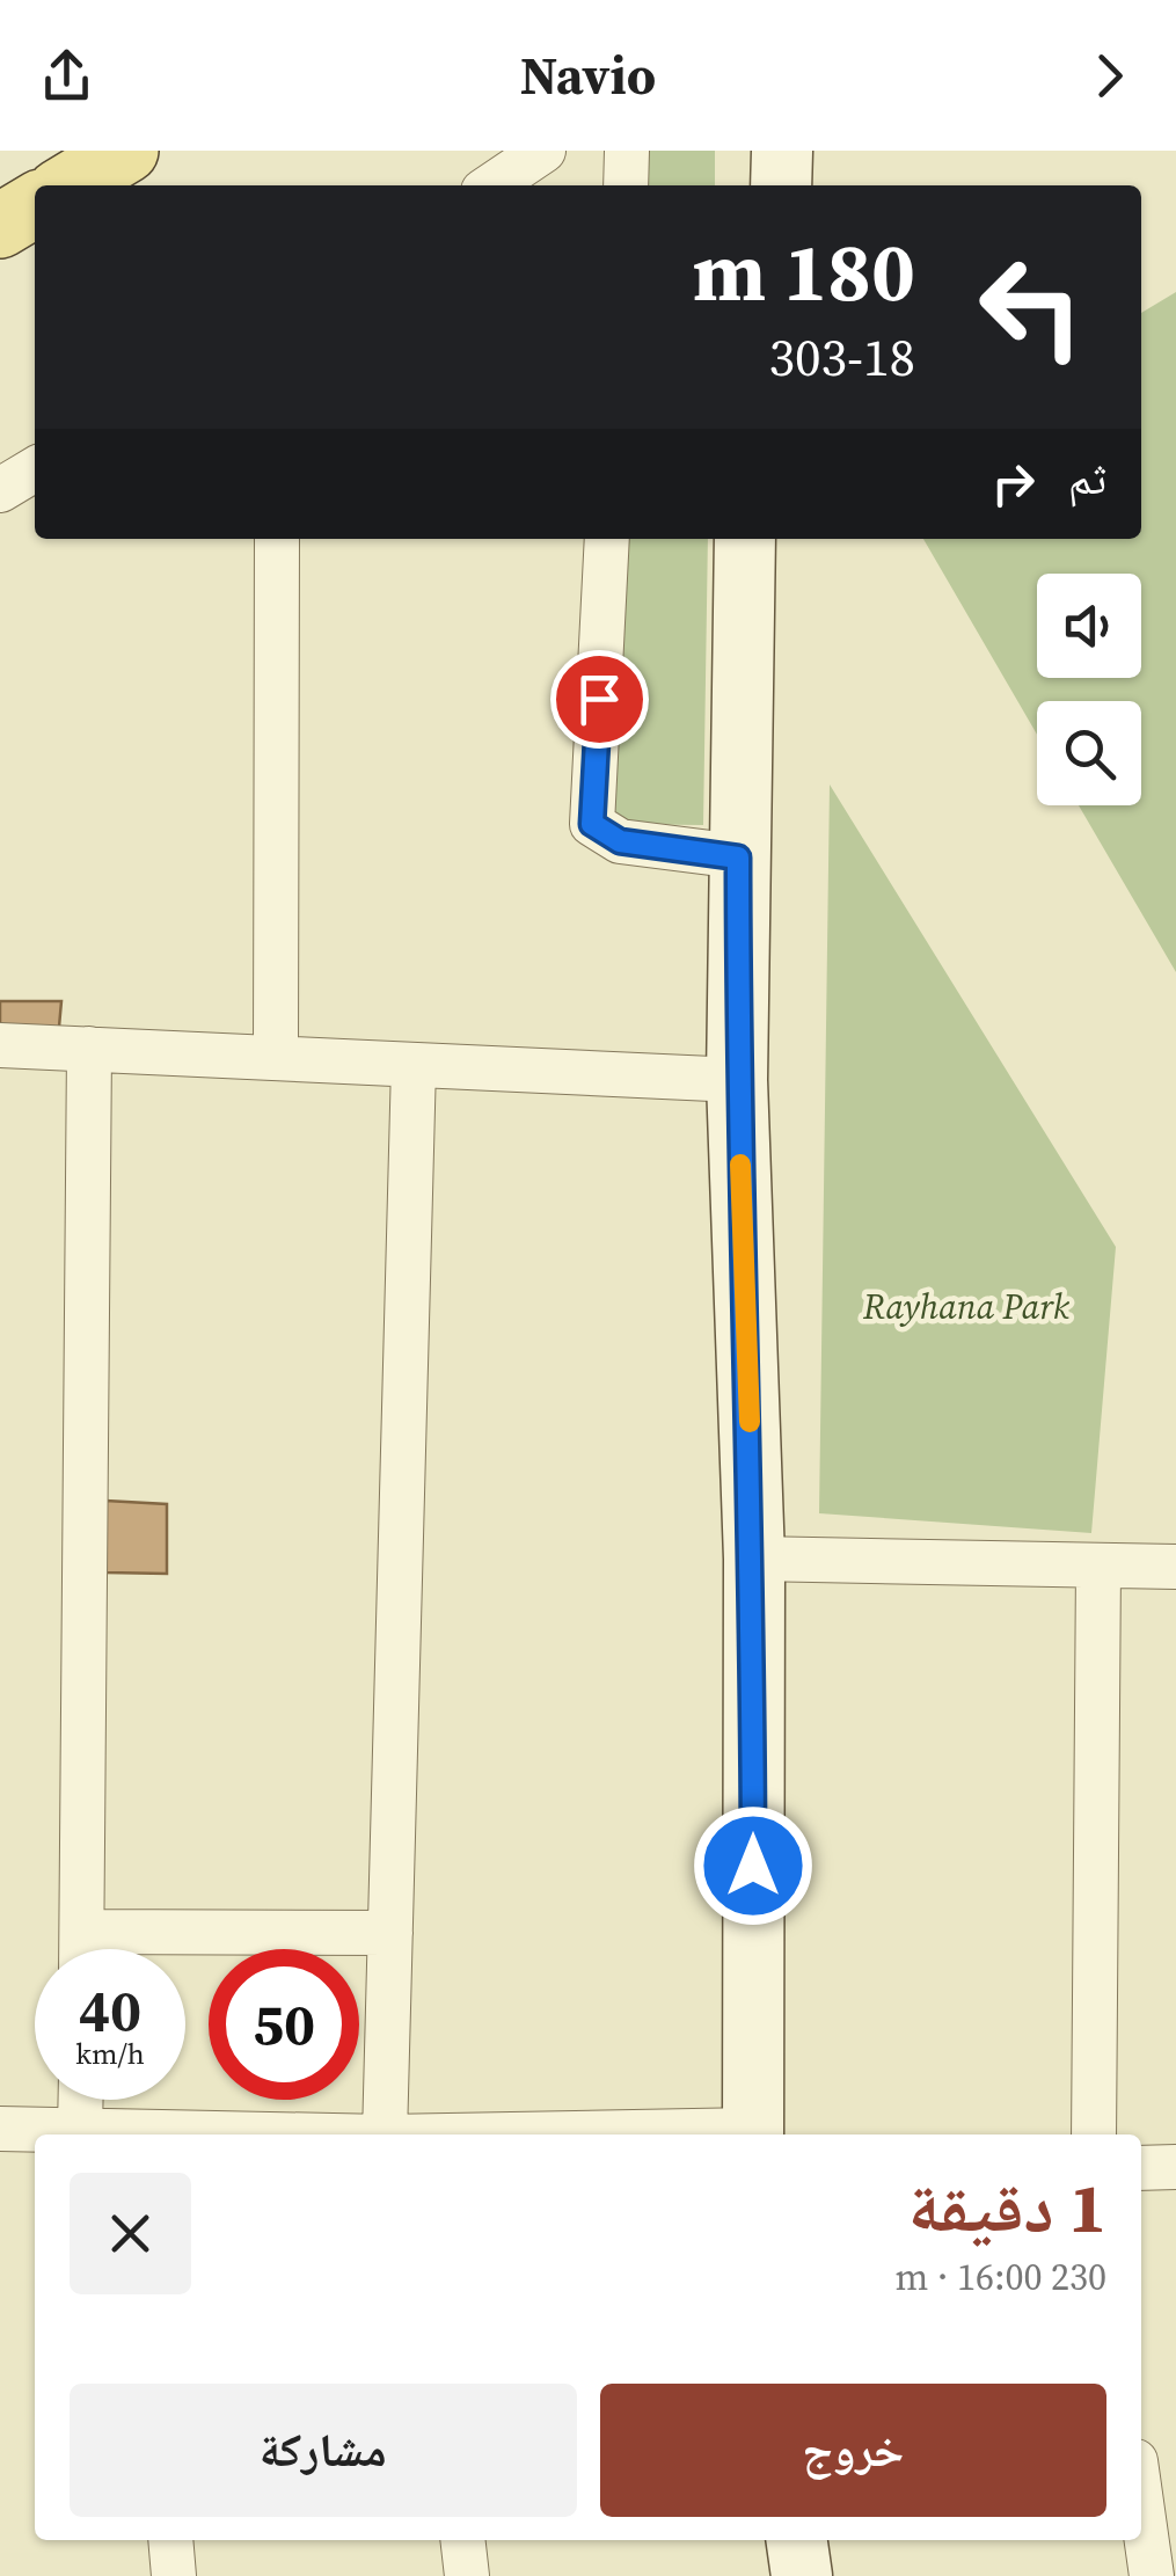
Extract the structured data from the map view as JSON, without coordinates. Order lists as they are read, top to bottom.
{
  "parks": ["Rayhana Park"],
  "page": {
    "header": "Navio",
    "turn": ["180 m", "303-18"],
    "then": "ثم",
    "speed": "40 km/h",
    "limit": "50",
    "heading": ["1 دقيقة", "230 m · 16:00"],
    "buttons": ["خروج", "مشاركة"]
  }
}
